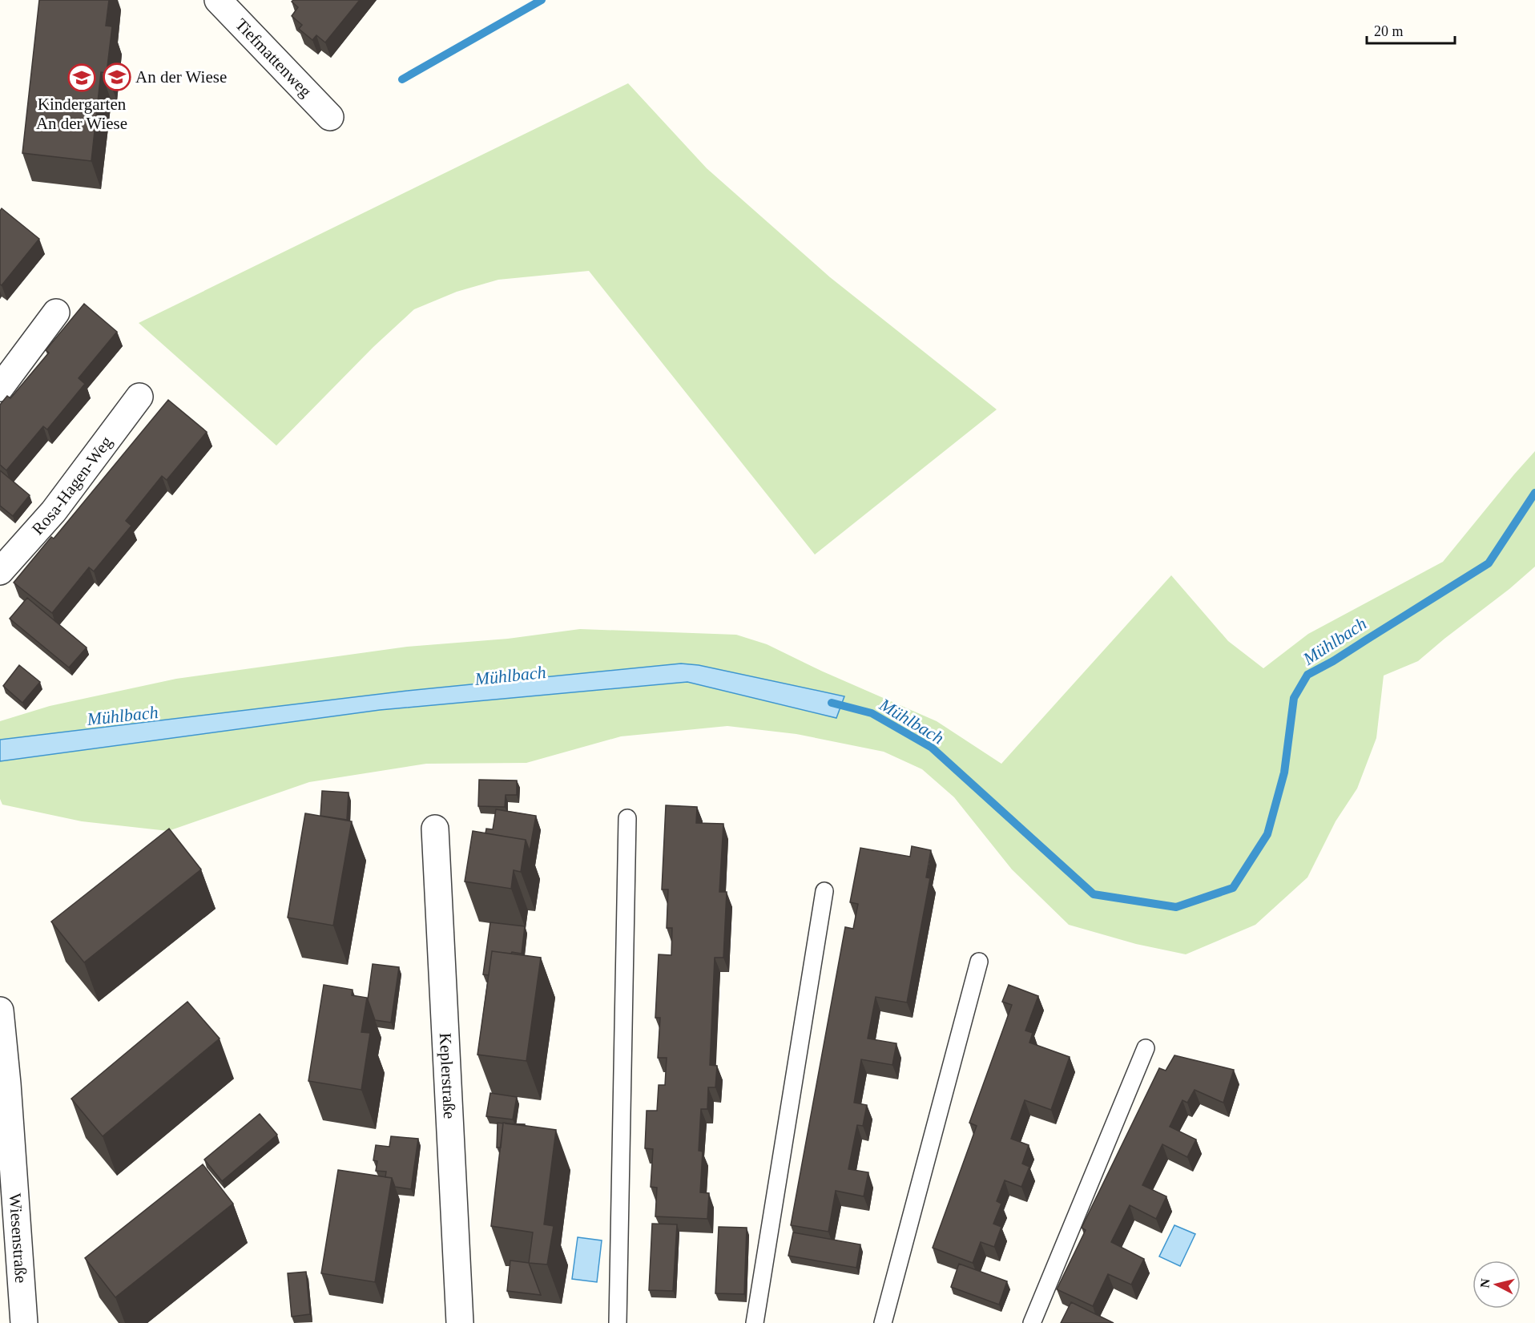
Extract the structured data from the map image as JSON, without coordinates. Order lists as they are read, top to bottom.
{
  "streets": {
    "street": [
      "Tiefmattenweg",
      "Rosa-Hagen-Weg",
      "Keplerstraße",
      "Wiesenstraße"
    ]
  },
  "water": ["Mühlbach"],
  "places": {
    "school or university": ["An der Wiese", "Kindergarten An der Wiese"]
  },
  "scale_bar": "20 m",
  "north": "left"
}
